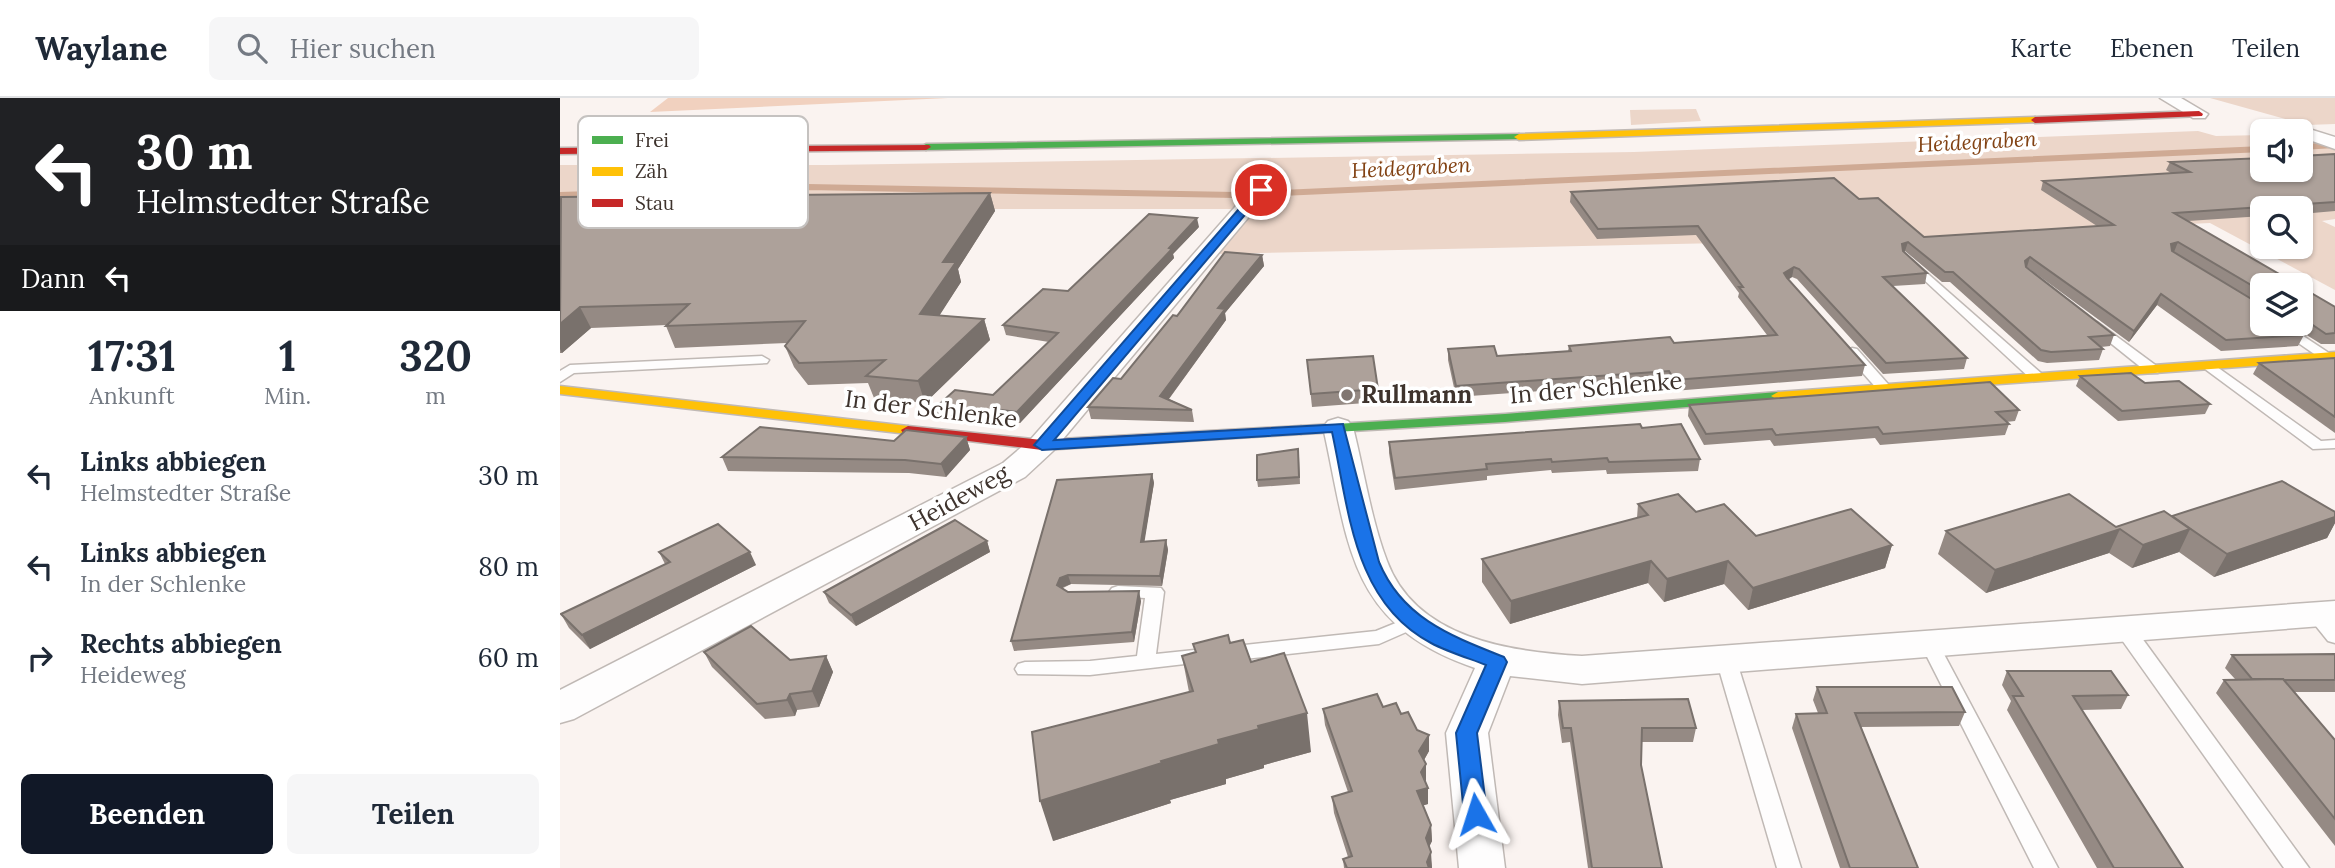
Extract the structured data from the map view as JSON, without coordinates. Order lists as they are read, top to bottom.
{
  "streets": {
    "main road": ["In der Schlenke"],
    "street": ["Heideweg"]
  },
  "crossings": [
    ["In der Schlenke", "Heideweg"]
  ],
  "water": ["Heidegraben"],
  "places": ["Rullmann"],
  "legend": ["Frei", "Zäh", "Stau"],
  "page": {
    "header": "Waylane",
    "search": "Hier suchen",
    "nav": ["Karte", "Ebenen", "Teilen"],
    "turn": ["30 m", "Helmstedter Straße"],
    "then": "Dann",
    "eta": [
      "17:31",
      "Ankunft",
      "1",
      "Min.",
      "320",
      "m"
    ],
    "list": [
      {
        "name": "Links abbiegen",
        "note": "Helmstedter Straße",
        "value": "30 m"
      },
      {
        "name": "Links abbiegen",
        "note": "In der Schlenke",
        "value": "80 m"
      },
      {
        "name": "Rechts abbiegen",
        "note": "Heideweg",
        "value": "60 m"
      }
    ],
    "buttons": ["Beenden", "Teilen"]
  }
}
